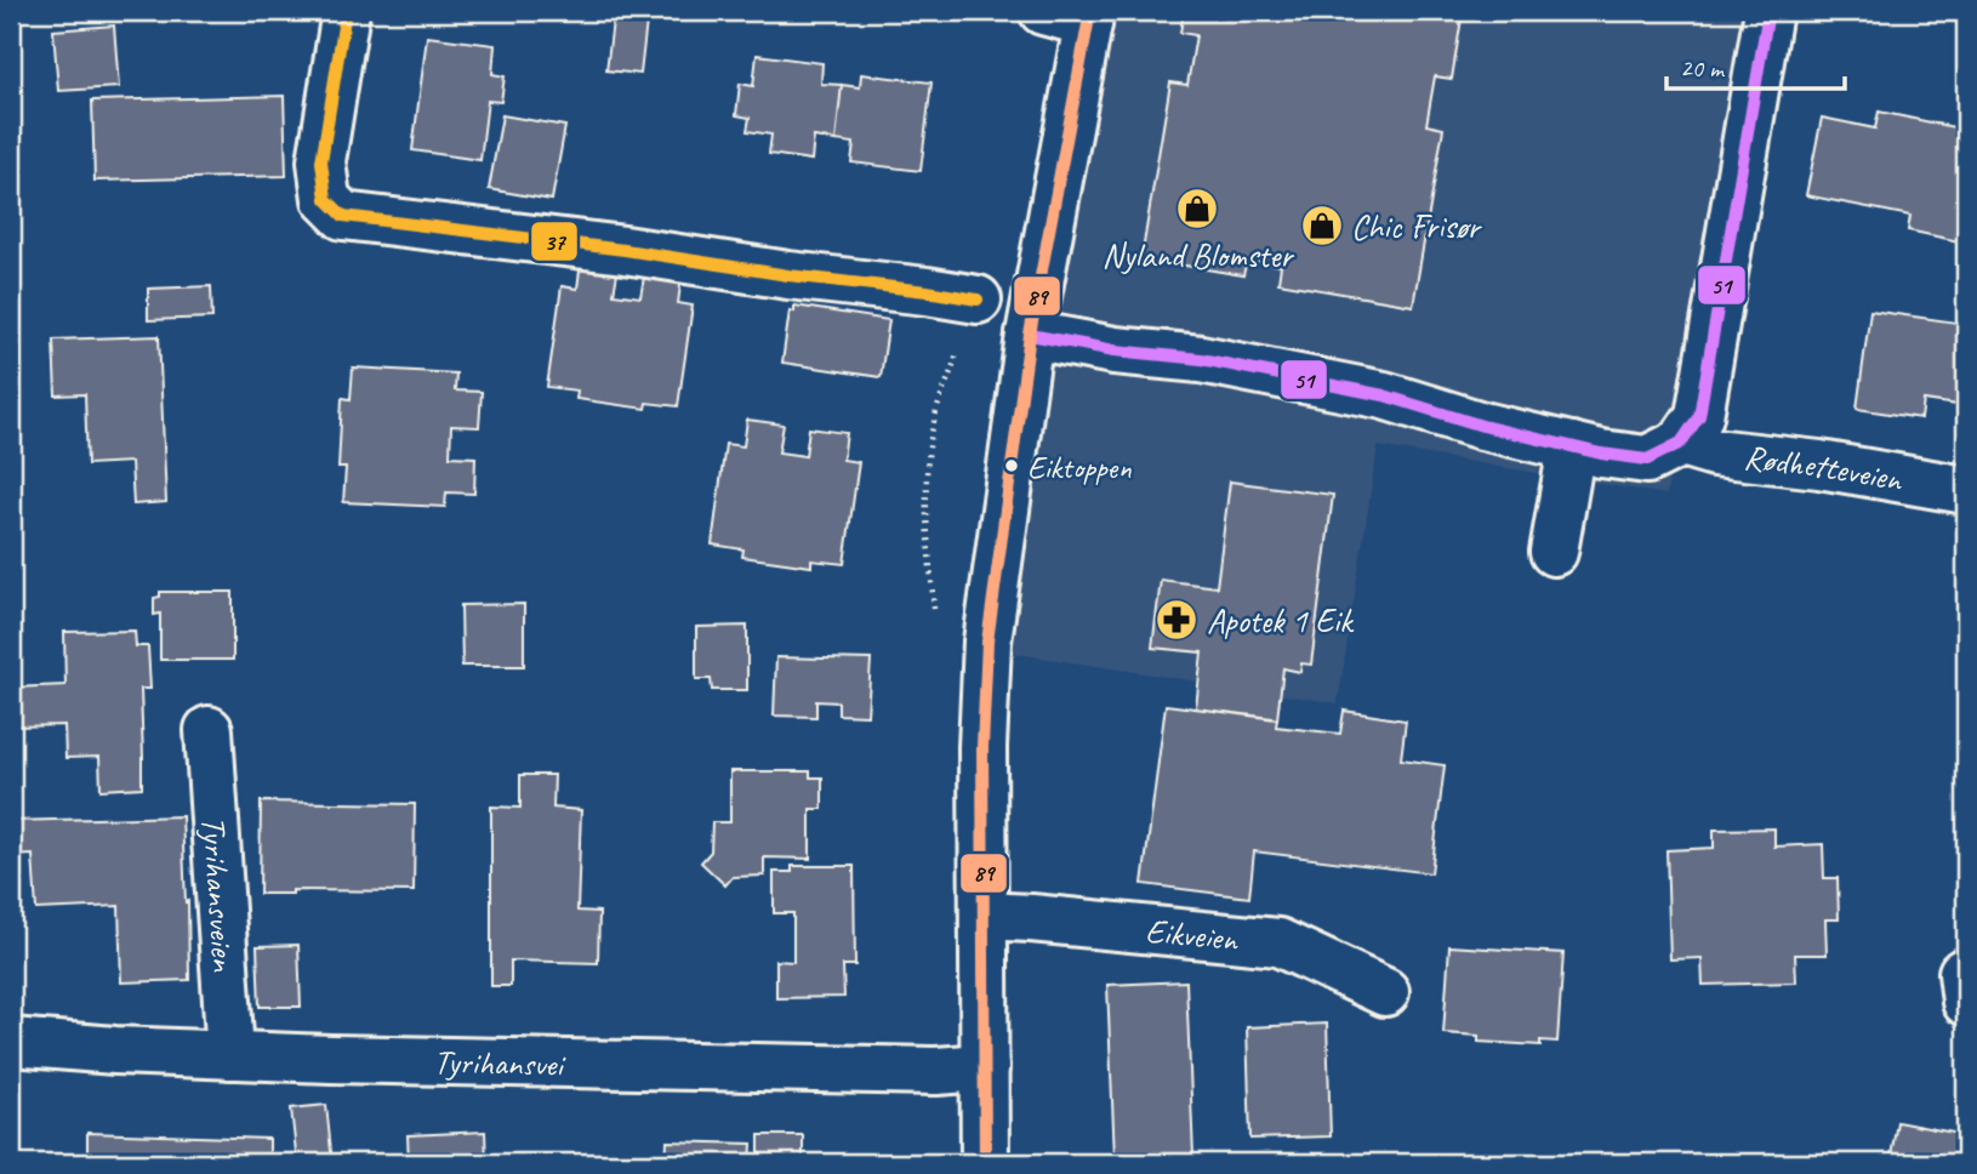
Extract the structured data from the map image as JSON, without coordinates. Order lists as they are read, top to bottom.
{
  "streets": {
    "street": [
      "Rødhetteveien",
      "Tyrihansveien",
      "Eikveien",
      "Tyrihansvei"
    ]
  },
  "crossings": [
    ["Tyrihansveien", "Tyrihansvei"]
  ],
  "places": {
    "shop": ["Nyland Blomster", "Chic Frisør"],
    "other": ["Eiktoppen"],
    "pharmacy": ["Apotek 1 Eik"]
  },
  "lines": ["transit line 37", "transit line 51", "transit line 89"],
  "scale_bar": "20 m"
}
